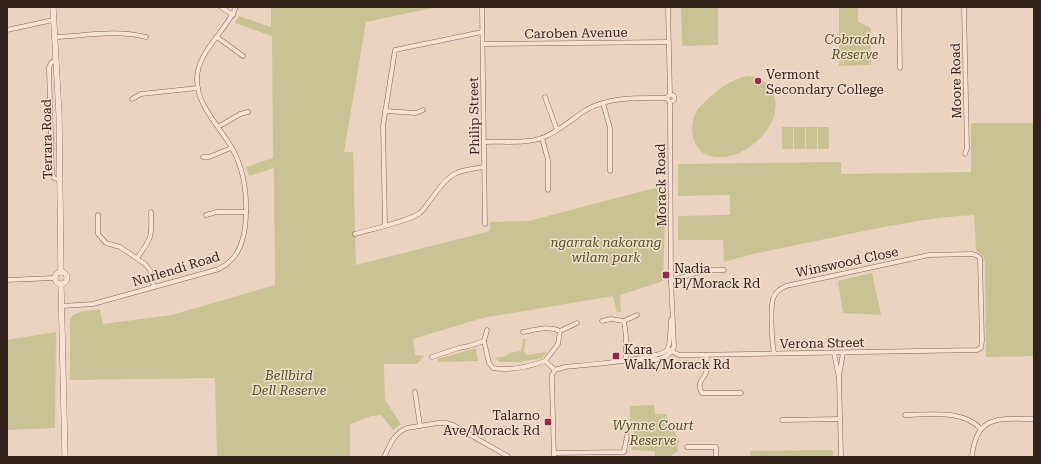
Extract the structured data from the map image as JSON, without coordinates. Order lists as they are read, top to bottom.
{
  "streets": {
    "main road": ["Terrara Road"],
    "street": [
      "Caroben Avenue",
      "Moore Road",
      "Philip Street",
      "Morack Road",
      "Winswood Close",
      "Nurlendi Road",
      "Verona Street"
    ]
  },
  "crossings": [
    ["Caroben Avenue", "Philip Street"],
    ["Caroben Avenue", "Morack Road"],
    ["Morack Road", "Verona Street"],
    ["Winswood Close", "Verona Street"]
  ],
  "parks": [
    "Cobradah Reserve",
    "ngarrak nakorang wilam park",
    "Bellbird Dell Reserve",
    "Wynne Court Reserve"
  ],
  "places": {
    "other": ["Vermont Secondary College"],
    "transit": ["Nadia Pl/Morack Rd", "Kara Walk/Morack Rd", "Talarno Ave/Morack Rd"]
  }
}
